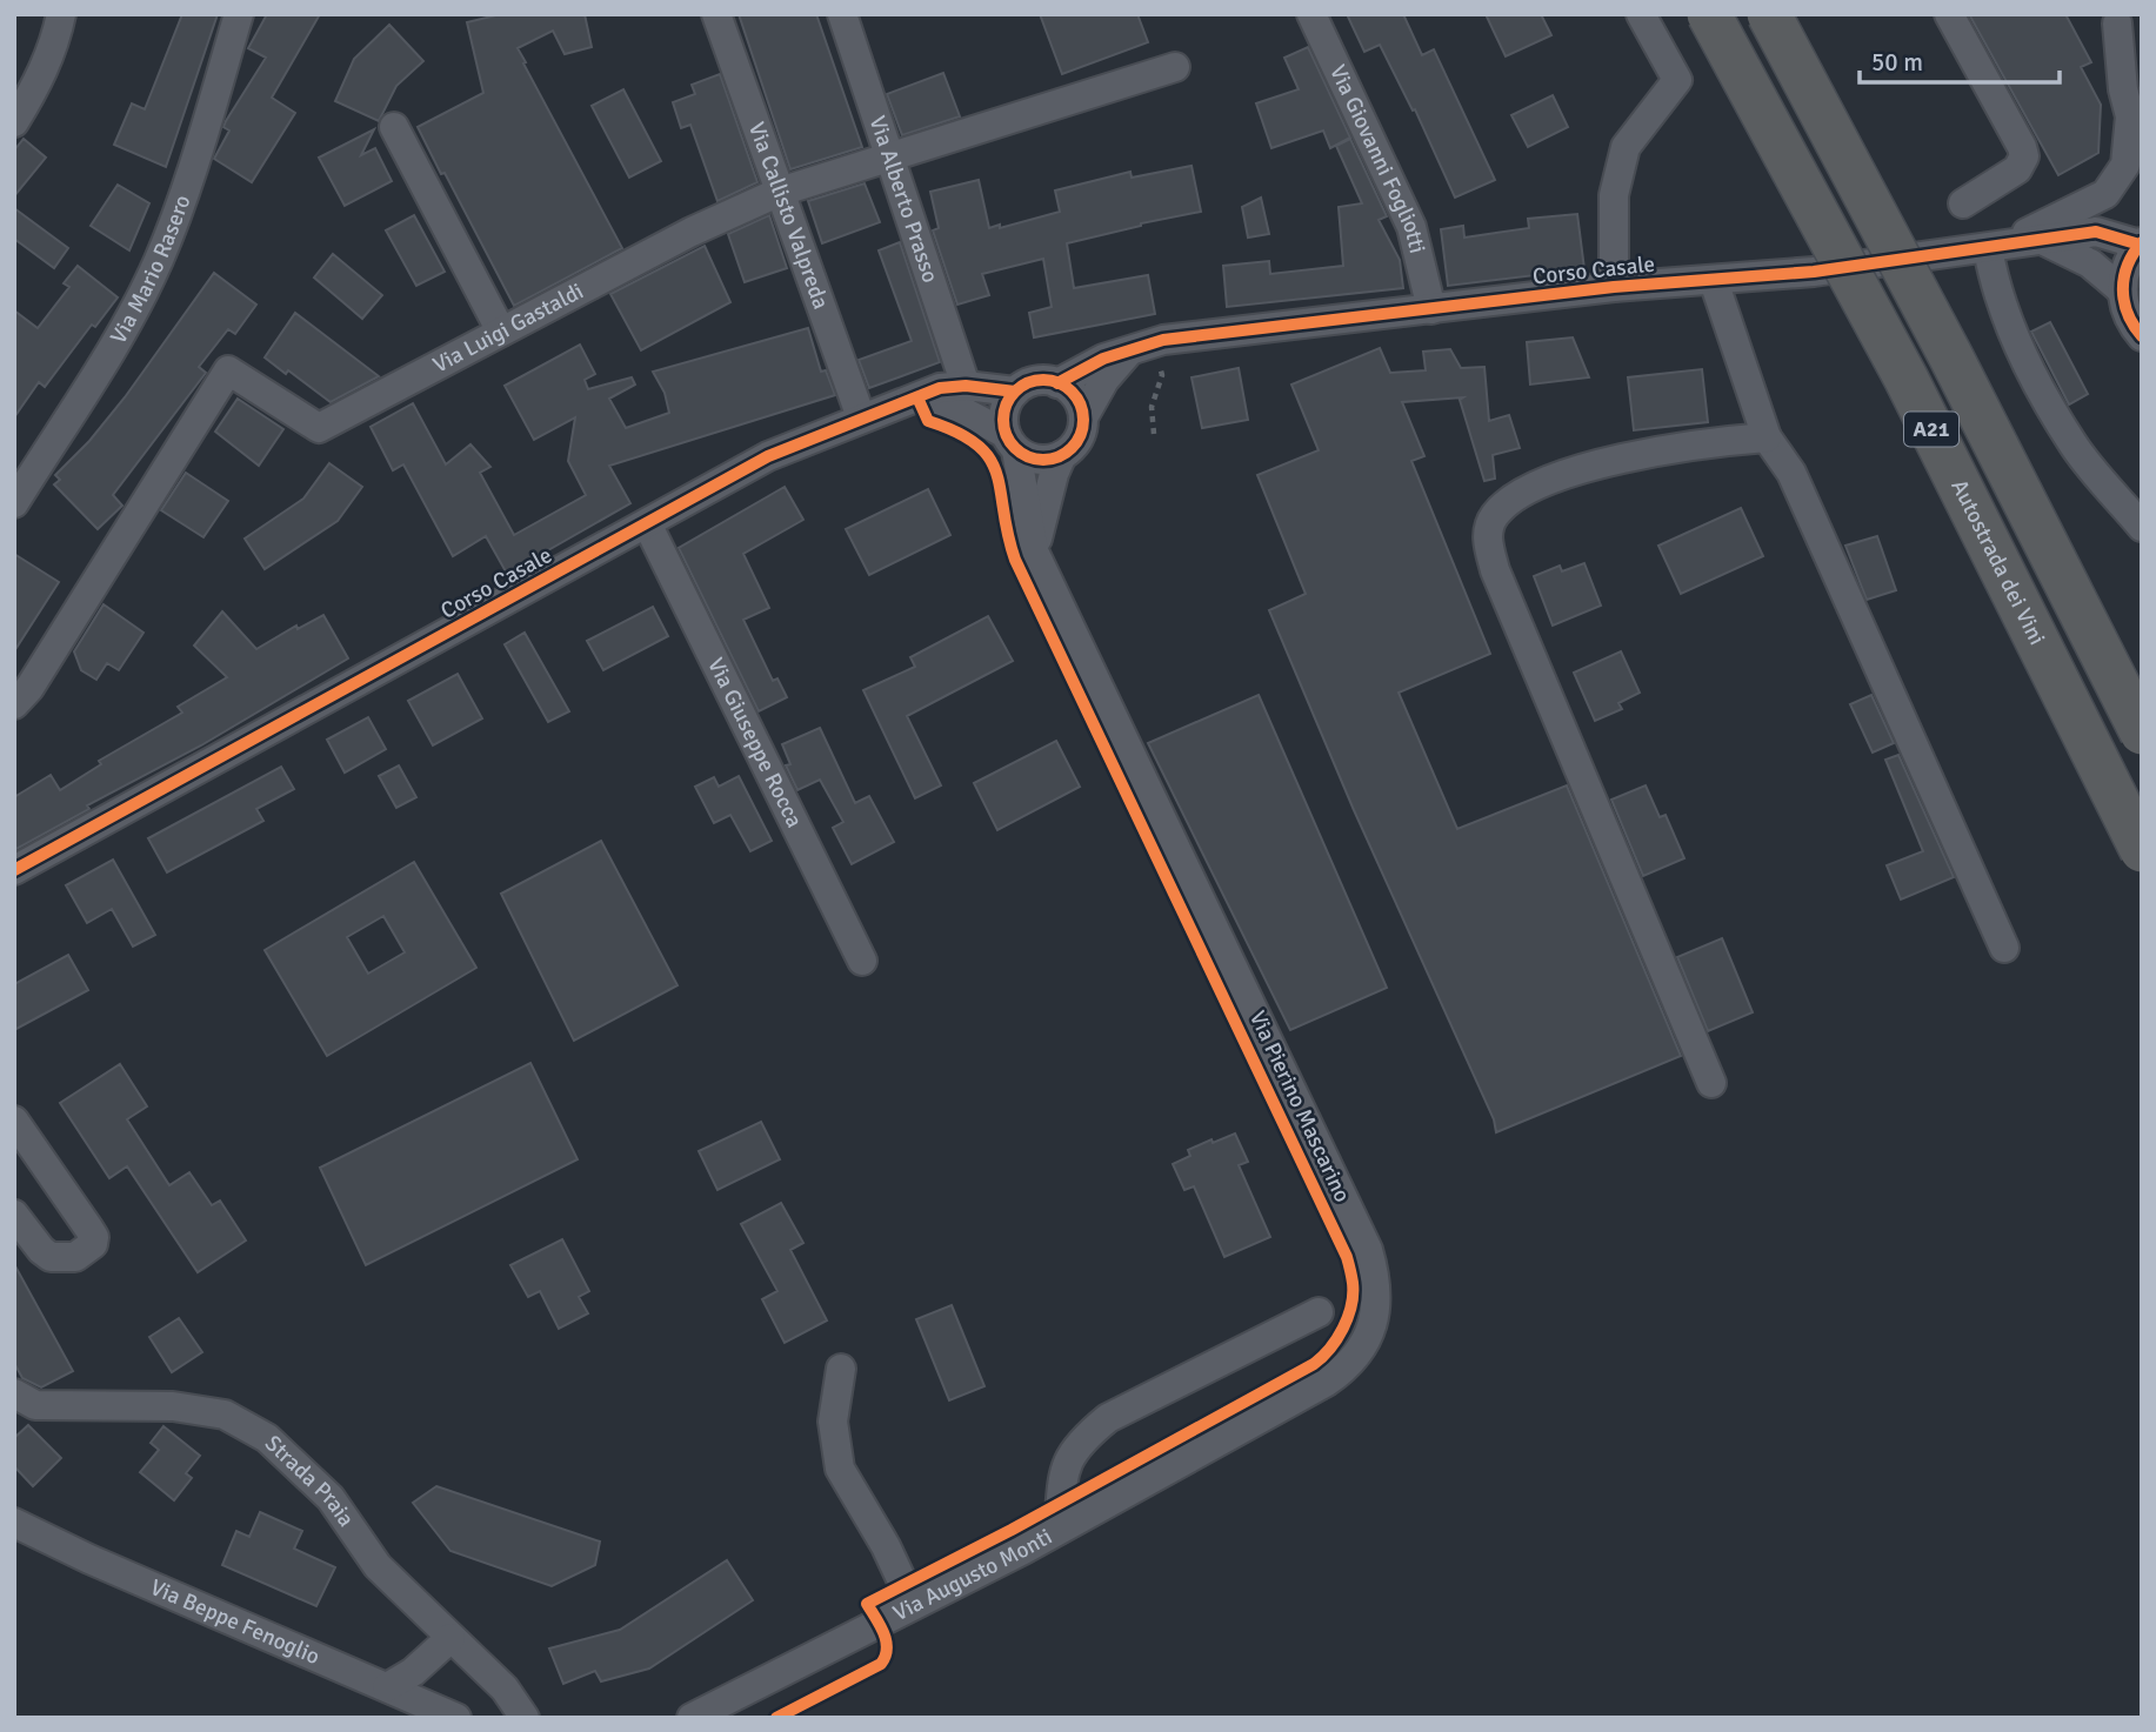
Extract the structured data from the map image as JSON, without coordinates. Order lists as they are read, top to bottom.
{
  "streets": {
    "highway": ["A21", "Autostrada dei Vini"],
    "street": [
      "Via Giovanni Fogliotti",
      "Via Alberto Prasso",
      "Via Callisto Valpreda",
      "Via Mario Rasero",
      "Corso Casale",
      "Via Luigi Gastaldi",
      "Via Giuseppe Rocca",
      "Via Pierino Mascarino",
      "Strada Praia",
      "Via Augusto Monti",
      "Via Beppe Fenoglio"
    ]
  },
  "crossings": [
    ["Via Giovanni Fogliotti", "Corso Casale"],
    ["Via Alberto Prasso", "Corso Casale"],
    ["Via Alberto Prasso", "Via Luigi Gastaldi"],
    ["Via Callisto Valpreda", "Corso Casale"],
    ["Via Callisto Valpreda", "Via Luigi Gastaldi"],
    ["Corso Casale", "Via Giuseppe Rocca"],
    ["Corso Casale", "Via Pierino Mascarino"],
    ["Via Pierino Mascarino", "Via Augusto Monti"]
  ],
  "scale_bar": "50 m"
}
